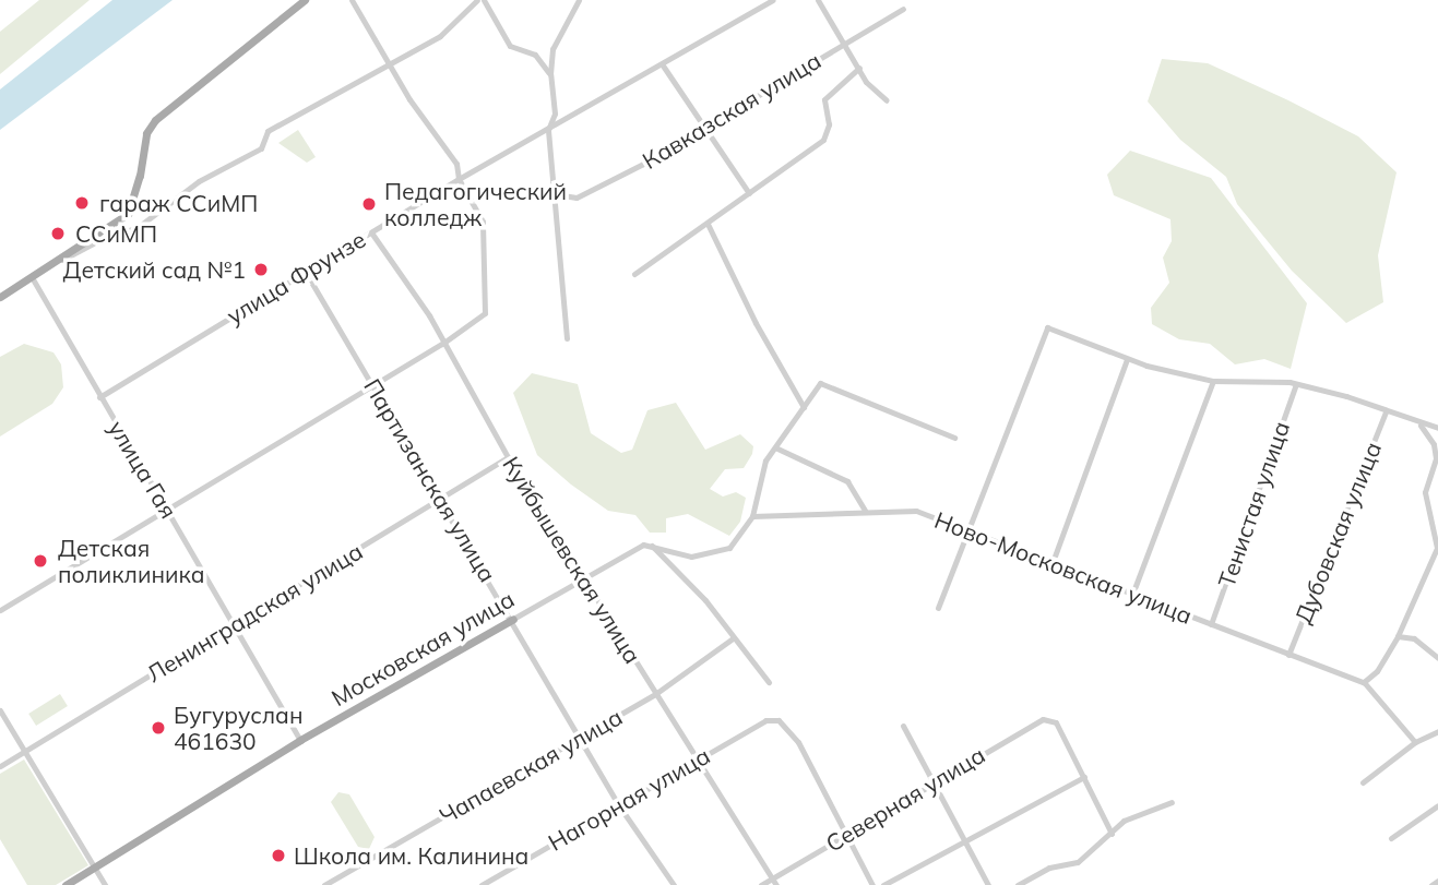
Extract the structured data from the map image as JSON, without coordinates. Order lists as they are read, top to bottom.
{
  "streets": {
    "main road": ["Московская улица"],
    "street": [
      "Кавказская улица",
      "улица Фрунзе",
      "улица Гая",
      "Партизанская улица",
      "Тенистая улица",
      "Дубовская улица",
      "Куйбышевская улица",
      "Ново-Московская улица",
      "Ленинградская улица",
      "Чапаевская улица",
      "Нагорная улица",
      "Северная улица"
    ]
  },
  "crossings": [
    ["улица Фрунзе", "улица Гая"],
    ["улица Фрунзе", "Партизанская улица"],
    ["улица Фрунзе", "Куйбышевская улица"],
    ["улица Гая", "Ленинградская улица"],
    ["улица Гая", "Московская улица"],
    ["Партизанская улица", "Ленинградская улица"],
    ["Партизанская улица", "Московская улица"],
    ["Партизанская улица", "Чапаевская улица"],
    ["Партизанская улица", "Нагорная улица"],
    ["Тенистая улица", "Ново-Московская улица"],
    ["Дубовская улица", "Ново-Московская улица"],
    ["Куйбышевская улица", "Ленинградская улица"],
    ["Куйбышевская улица", "Московская улица"],
    ["Куйбышевская улица", "Чапаевская улица"],
    ["Куйбышевская улица", "Нагорная улица"],
    ["Куйбышевская улица", "Северная улица"],
    ["Ново-Московская улица", "Московская улица"],
    ["Нагорная улица", "Северная улица"]
  ],
  "places": [
    "гараж ССиМП",
    "Педагогический колледж",
    "ССиМП",
    "Детский сад №1",
    "Детская поликлиника",
    "Бугуруслан 461630",
    "Школа им. Калинина"
  ]
}
